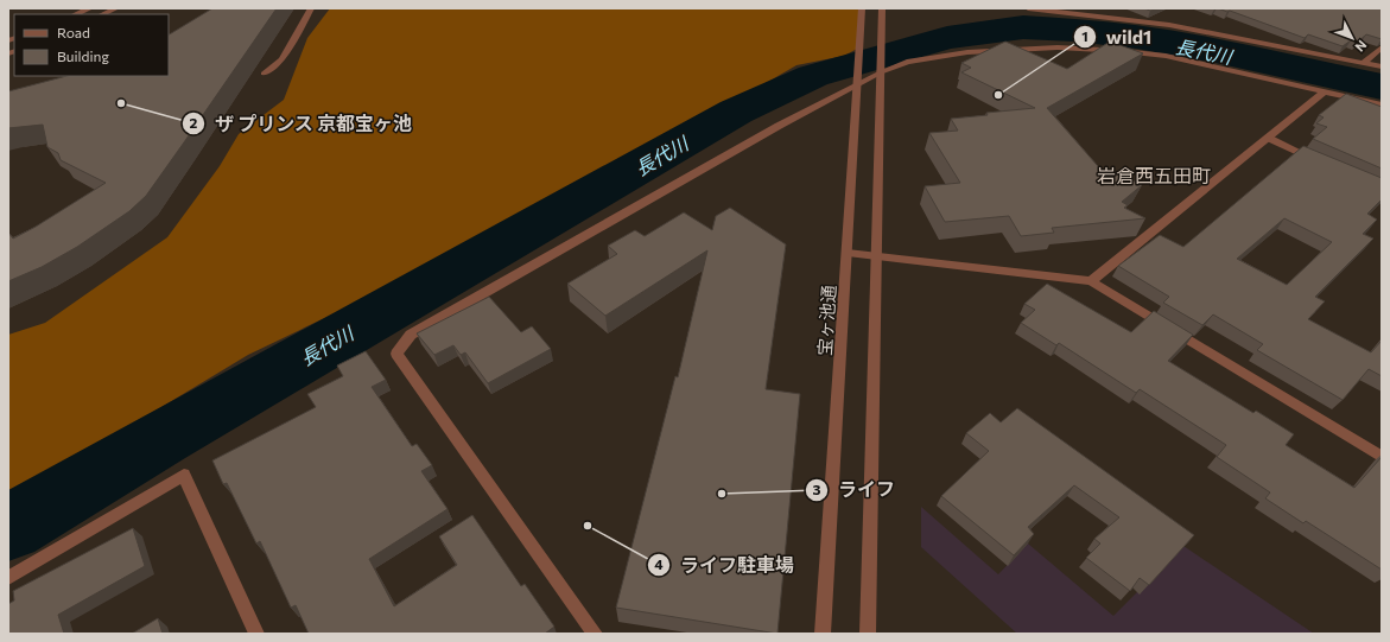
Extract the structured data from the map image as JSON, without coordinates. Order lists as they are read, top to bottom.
{
  "streets": {
    "street": ["宝ヶ池通"]
  },
  "districts": ["岩倉西五田町"],
  "water": ["長代川"],
  "places": [
    "wild1",
    "ザ プリンス 京都宝ヶ池",
    "ライフ",
    "ライフ駐車場"
  ],
  "legend": ["Road", "Building"],
  "north": "bottom right"
}
